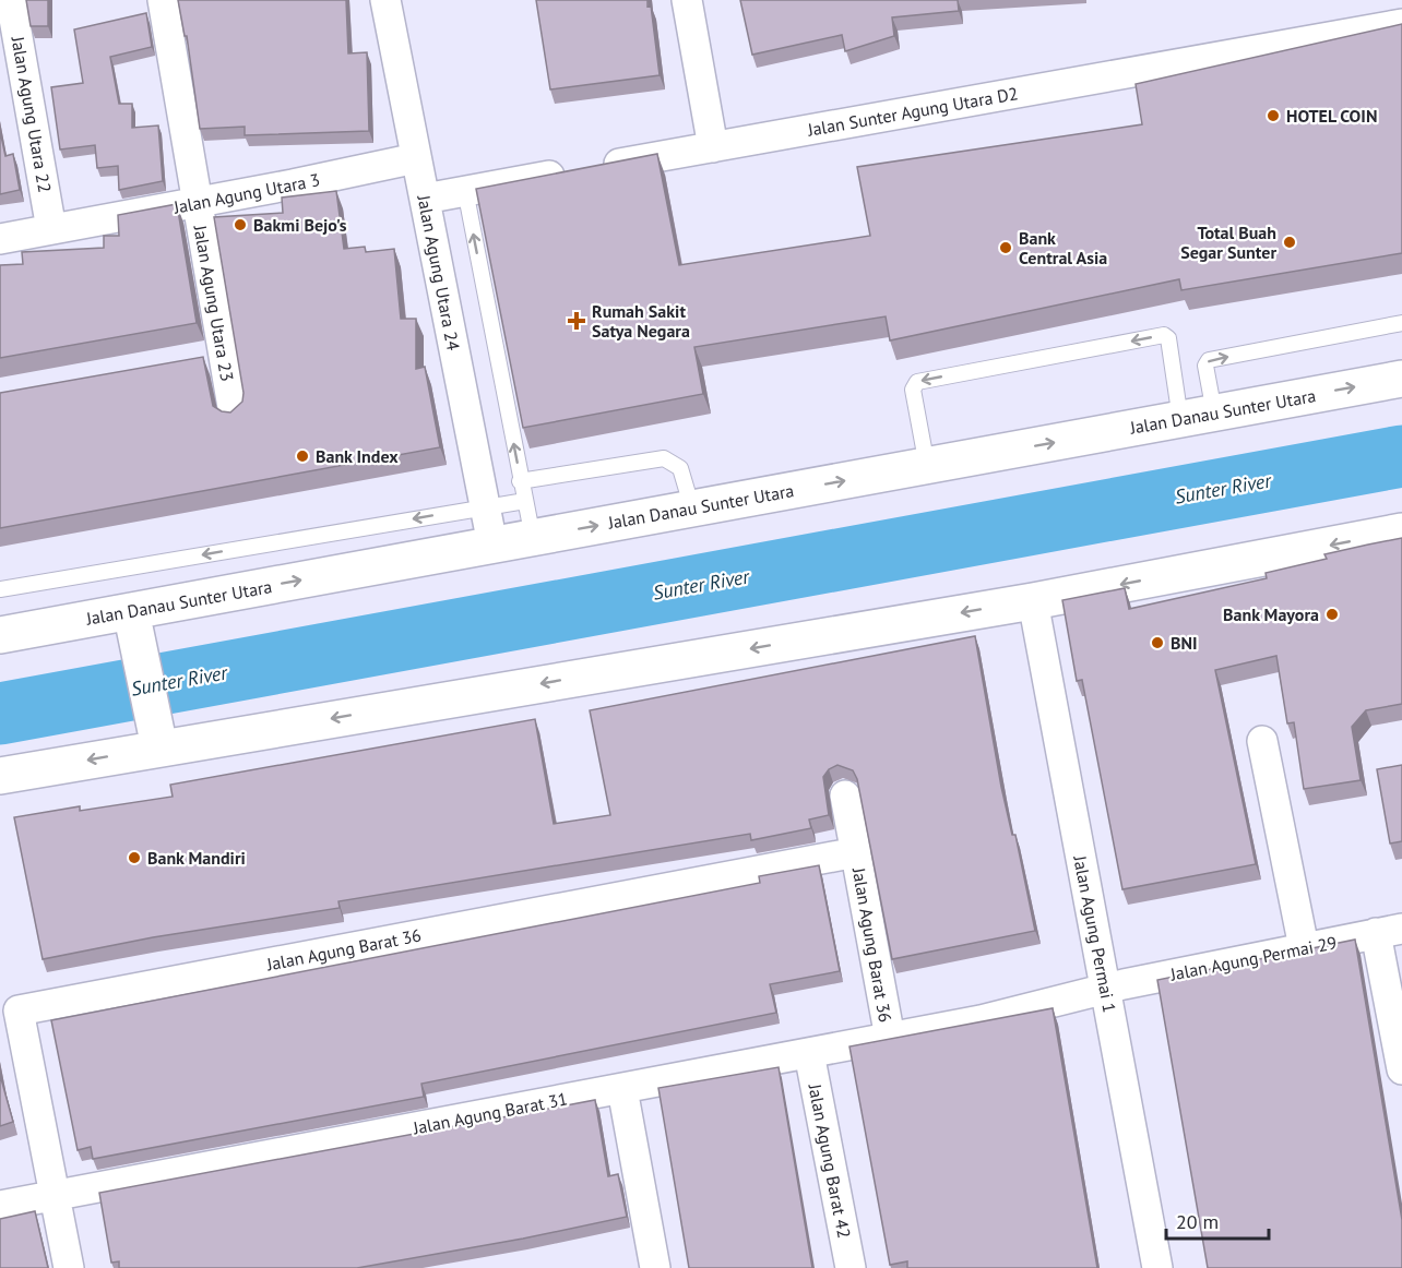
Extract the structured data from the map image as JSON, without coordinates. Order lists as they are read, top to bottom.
{
  "streets": {
    "main road": ["Jalan Danau Sunter Utara"],
    "street": [
      "Jalan Sunter Agung Utara D2",
      "Jalan Agung Utara 22",
      "Jalan Agung Utara 3",
      "Jalan Agung Utara 24",
      "Jalan Agung Utara 23",
      "Jalan Agung Permai 1",
      "Jalan Agung Barat 36",
      "Jalan Agung Permai 29",
      "Jalan Agung Barat 31",
      "Jalan Agung Barat 42"
    ]
  },
  "crossings": [
    ["Jalan Sunter Agung Utara D2", "Jalan Agung Utara 24"],
    ["Jalan Agung Utara 22", "Jalan Agung Utara 3"],
    ["Jalan Agung Utara 3", "Jalan Agung Utara 24"],
    ["Jalan Agung Utara 3", "Jalan Agung Utara 23"],
    ["Jalan Agung Utara 24", "Jalan Danau Sunter Utara"],
    ["Jalan Agung Permai 1", "Jalan Agung Permai 29"],
    ["Jalan Agung Barat 36", "Jalan Agung Barat 31"],
    ["Jalan Agung Permai 29", "Jalan Agung Barat 31"],
    ["Jalan Agung Barat 31", "Jalan Agung Barat 42"]
  ],
  "water": ["Sunter River"],
  "places": {
    "other": [
      "HOTEL COIN",
      "Bakmi Bejo's",
      "Total Buah Segar Sunter",
      "Bank Central Asia",
      "Bank Index",
      "Bank Mayora",
      "BNI",
      "Bank Mandiri"
    ],
    "health": ["Rumah Sakit Satya Negara"]
  },
  "scale_bar": "20 m"
}
